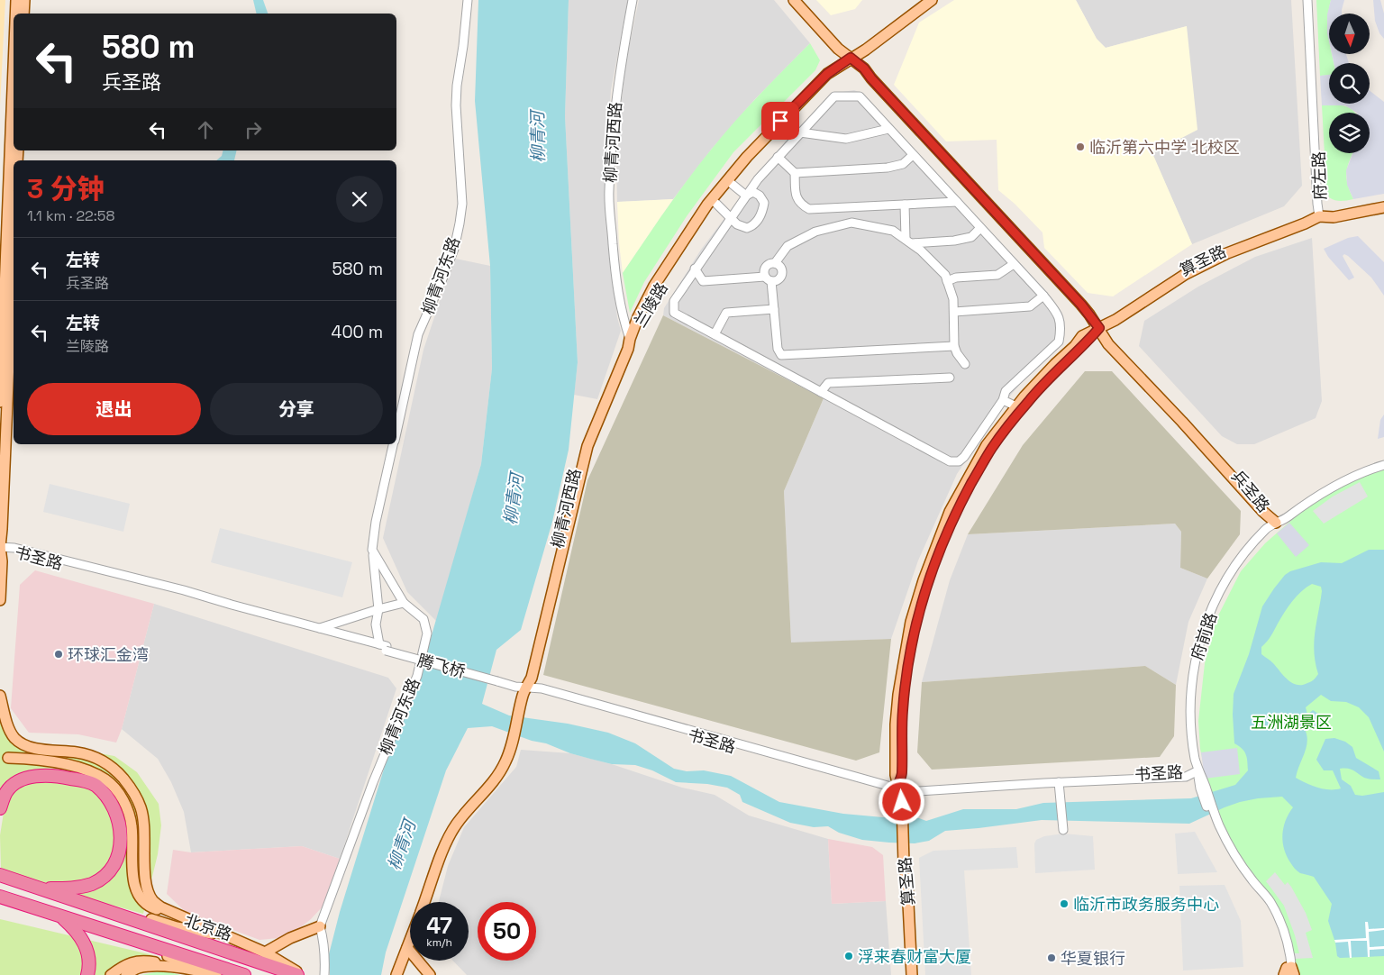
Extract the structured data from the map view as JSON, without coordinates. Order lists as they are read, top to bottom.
{
  "streets": {
    "highway": ["北京路"],
    "main road": [
      "柳青河西路",
      "算圣路",
      "兰陵路",
      "兵圣路"
    ],
    "street": [
      "府左路",
      "柳青河东路",
      "书圣路",
      "府前路",
      "腾飞桥"
    ]
  },
  "crossings": [
    ["柳青河西路", "兰陵路"],
    ["柳青河西路", "书圣路"],
    ["府左路", "算圣路"],
    ["算圣路", "兵圣路"],
    ["算圣路", "书圣路"],
    ["兰陵路", "兵圣路"],
    ["兵圣路", "府前路"],
    ["书圣路", "府前路"],
    ["书圣路", "腾飞桥"]
  ],
  "water": ["柳青河"],
  "parks": ["五洲湖景区"],
  "places": [
    "临沂第六中学 北校区",
    "环球汇金湾",
    "临沂市政务服务中心",
    "浮来春财富大厦",
    "华夏银行"
  ],
  "north": "bottom",
  "page": {
    "turn": ["580 m", "兵圣路"],
    "heading": ["3 分钟", "1.1 km · 22:58"],
    "list": [
      {
        "name": "左转",
        "note": "兵圣路",
        "value": "580 m"
      },
      {
        "name": "左转",
        "note": "兰陵路",
        "value": "400 m"
      }
    ],
    "buttons": ["退出", "分享"],
    "speed": "47 km/h",
    "limit": "50"
  }
}
